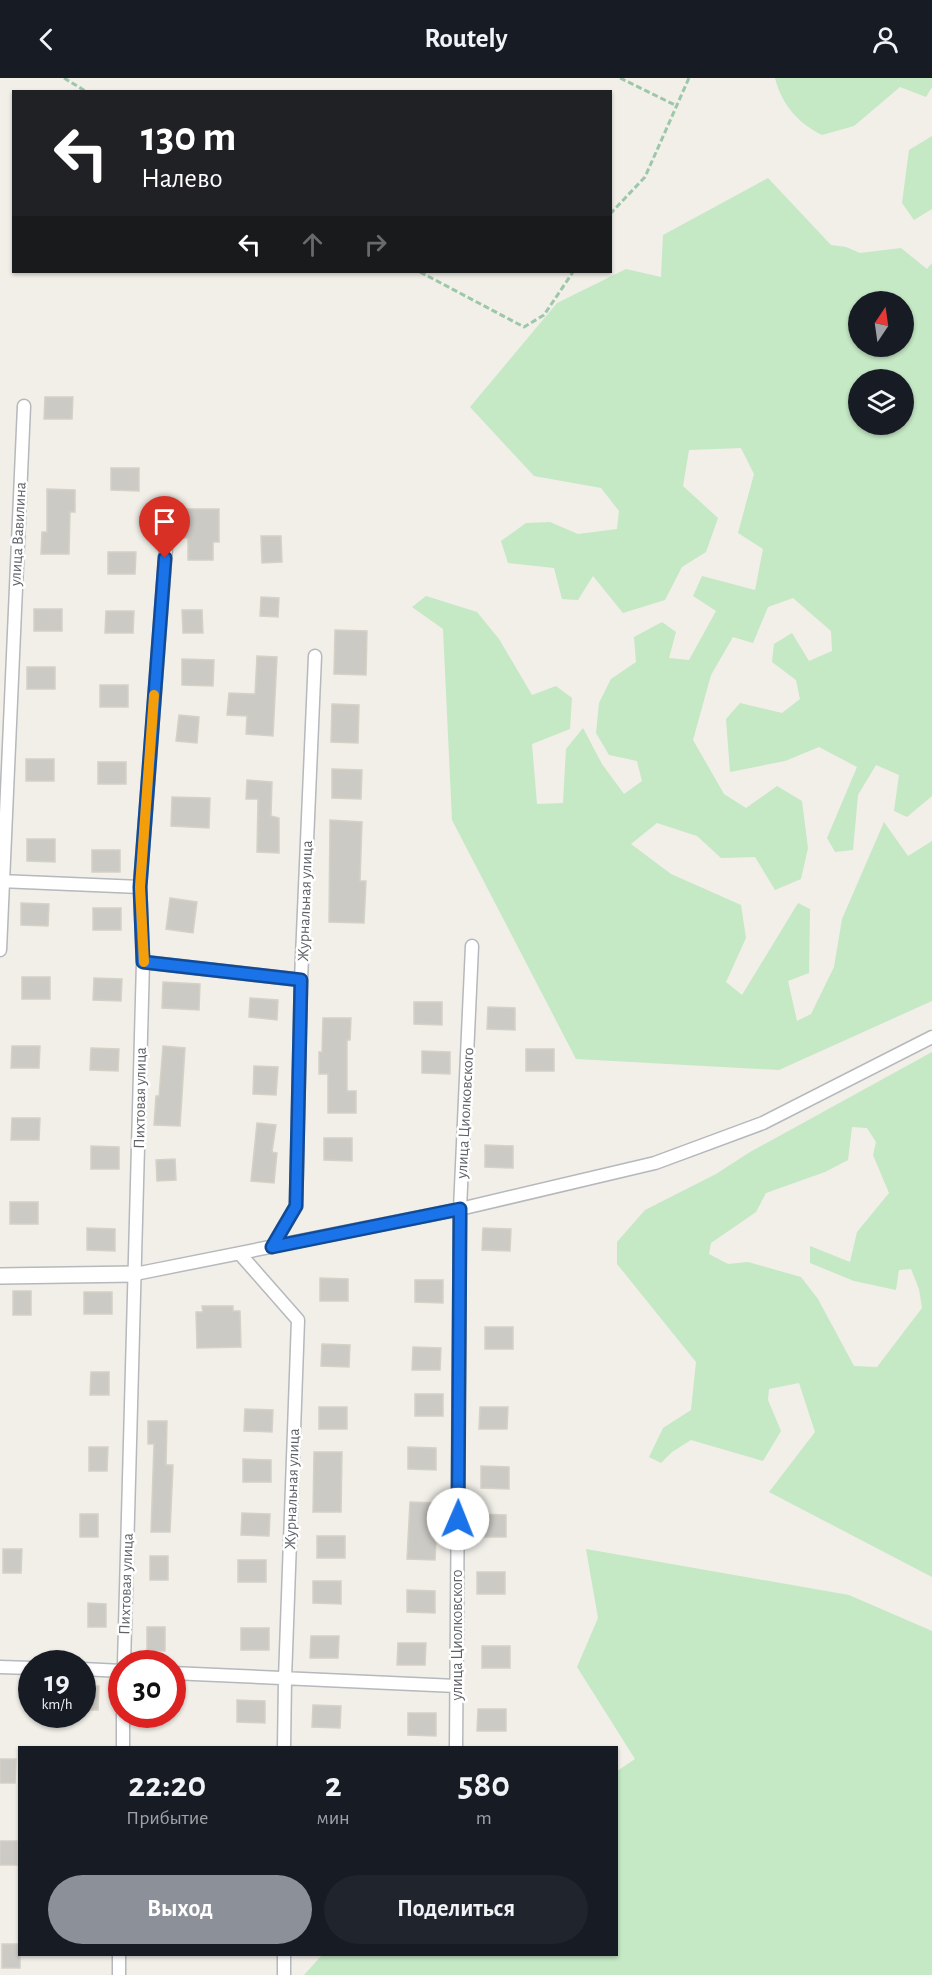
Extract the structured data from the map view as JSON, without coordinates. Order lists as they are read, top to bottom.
{
  "streets": {
    "street": [
      "улица Вавилина",
      "Журнальная улица",
      "Пихтовая улица",
      "улица Циолковского"
    ]
  },
  "north": "top",
  "page": {
    "header": "Routely",
    "turn": ["130 m", "Налево"],
    "speed": "19 km/h",
    "limit": "30",
    "eta": [
      "22:20",
      "Прибытие",
      "2",
      "мин",
      "580",
      "m"
    ],
    "buttons": ["Выход", "Поделиться"]
  }
}
